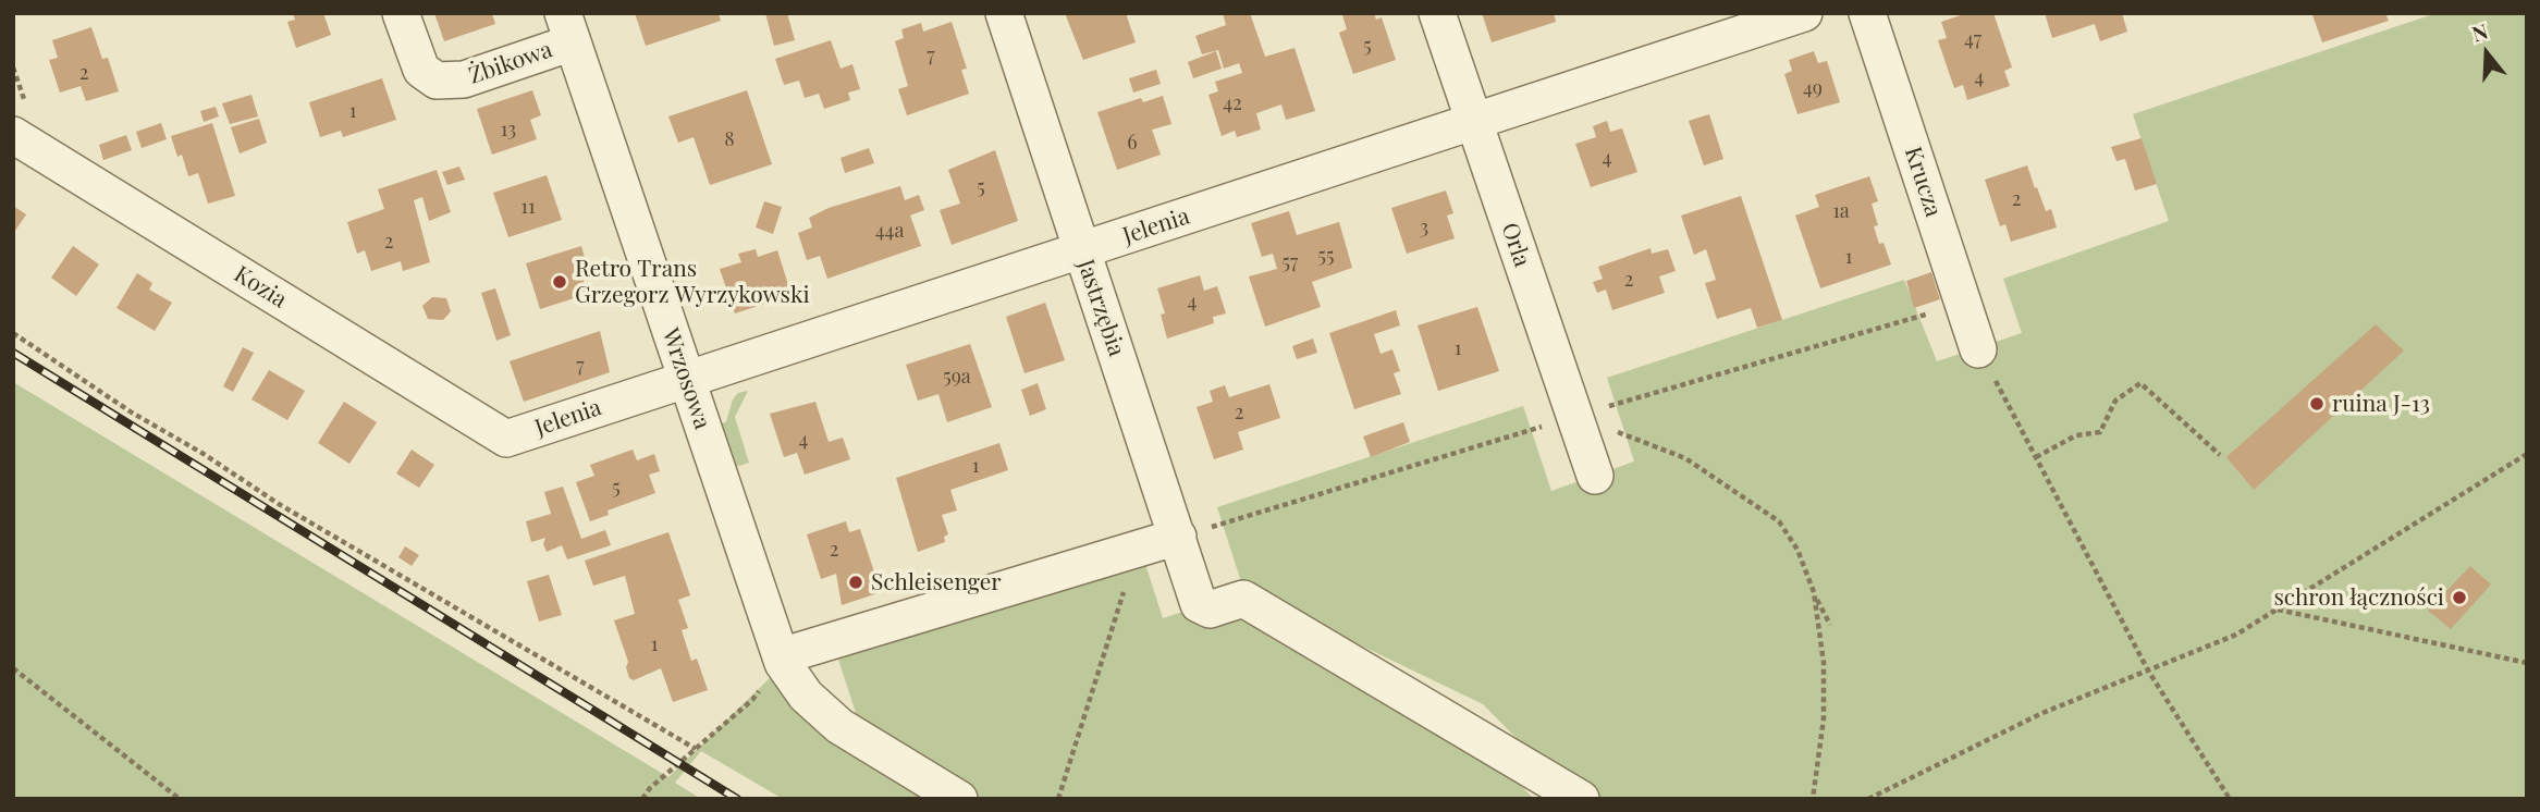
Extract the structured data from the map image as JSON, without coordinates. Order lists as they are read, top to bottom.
{
  "streets": {
    "street": [
      "Żbikowa",
      "Krucza",
      "Jelenia",
      "Orla",
      "Kozia",
      "Jastrzębia",
      "Wrzosowa"
    ]
  },
  "crossings": [
    ["Żbikowa", "Wrzosowa"],
    ["Jelenia", "Orla"],
    ["Jelenia", "Kozia"],
    ["Jelenia", "Jastrzębia"],
    ["Jelenia", "Wrzosowa"]
  ],
  "places": [
    "Retro Trans Grzegorz Wyrzykowski",
    "ruina J-13",
    "Schleisenger",
    "schron łączności"
  ],
  "house_numbers": [
    "47",
    "5",
    "7",
    "2",
    "4",
    "49",
    "42",
    "1",
    "13",
    "8",
    "6",
    "4",
    "5",
    "2",
    "11",
    "1a",
    "3",
    "44a",
    "2",
    "55",
    "1",
    "57",
    "2",
    "4",
    "1",
    "7",
    "59a",
    "2",
    "4",
    "1",
    "5",
    "2",
    "1"
  ],
  "north": "top"
}
